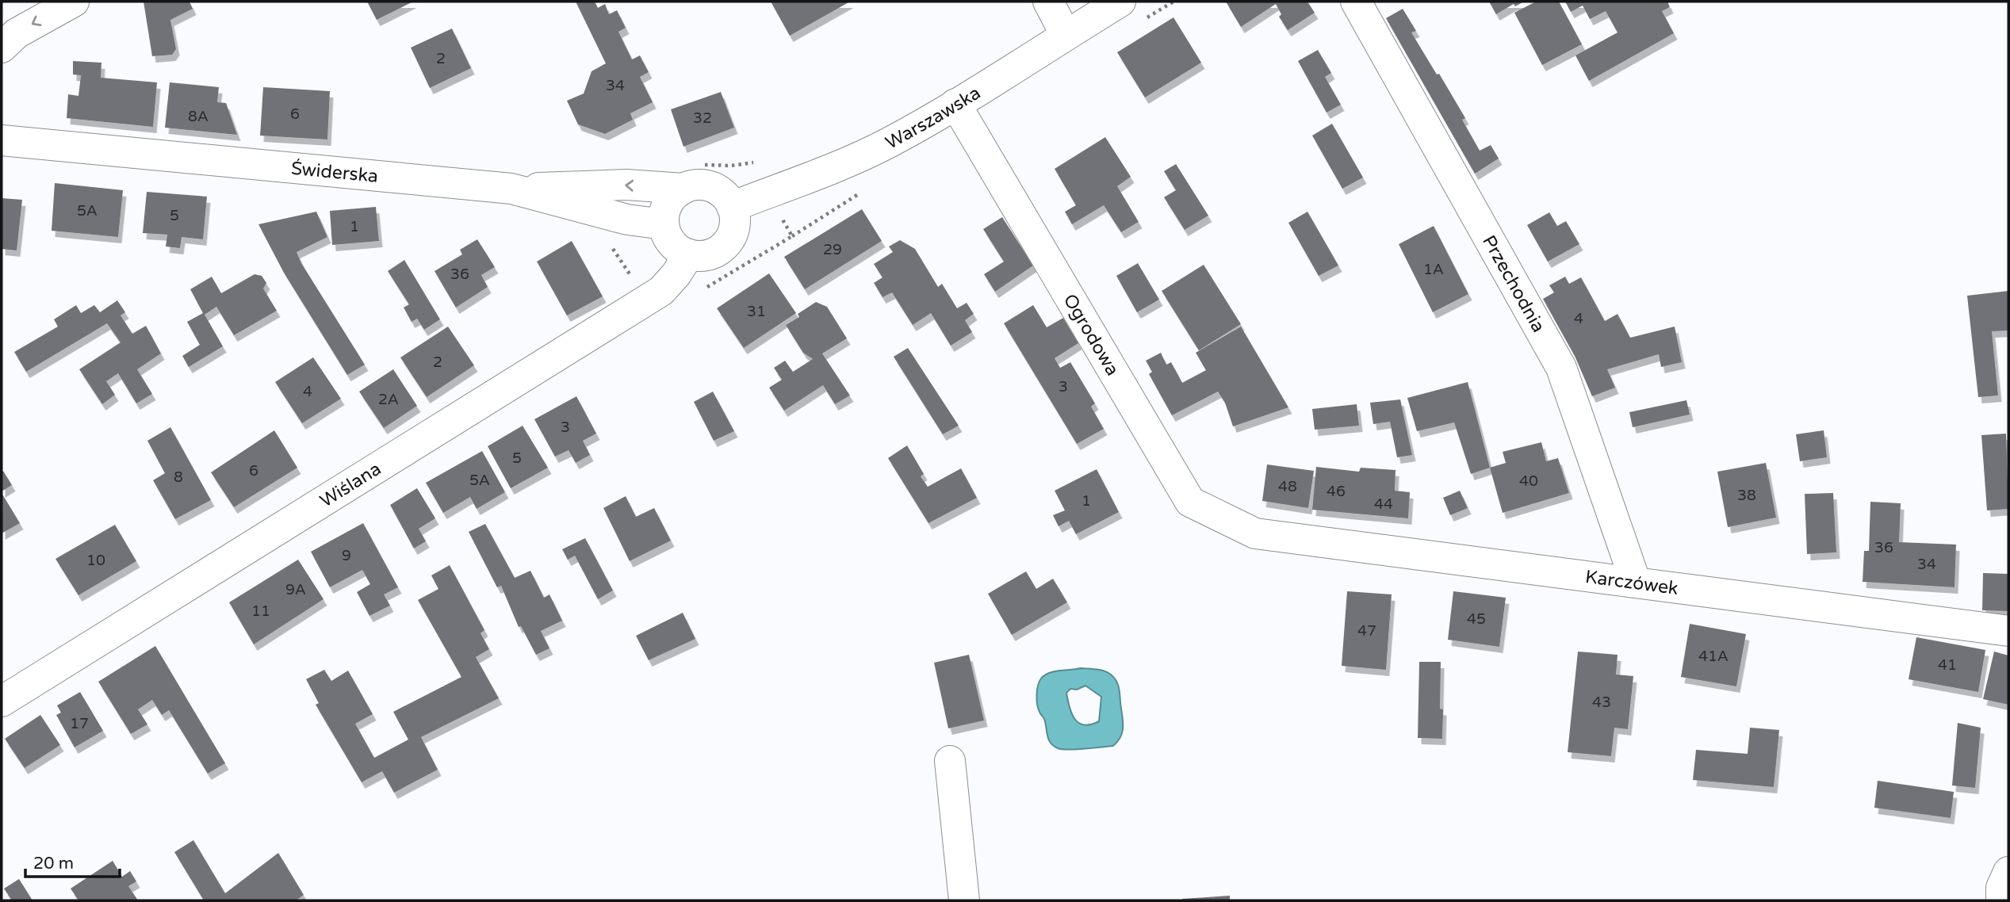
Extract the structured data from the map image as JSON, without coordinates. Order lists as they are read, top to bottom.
{
  "streets": {
    "street": [
      "Warszawska",
      "Świderska",
      "Przechodnia",
      "Ogrodowa",
      "Wiślana",
      "Karczówek"
    ]
  },
  "crossings": [
    ["Warszawska", "Świderska"],
    ["Warszawska", "Ogrodowa"],
    ["Warszawska", "Wiślana"],
    ["Świderska", "Wiślana"],
    ["Przechodnia", "Karczówek"],
    ["Ogrodowa", "Karczówek"]
  ],
  "house_numbers": [
    "2",
    "34",
    "6",
    "8A",
    "32",
    "5A",
    "5",
    "1",
    "29",
    "1A",
    "36",
    "31",
    "4",
    "2",
    "3",
    "4",
    "2A",
    "3",
    "5",
    "6",
    "8",
    "5A",
    "40",
    "48",
    "46",
    "38",
    "1",
    "44",
    "36",
    "9",
    "10",
    "34",
    "9A",
    "11",
    "45",
    "47",
    "41A",
    "41",
    "43",
    "17"
  ],
  "scale_bar": "20 m"
}
